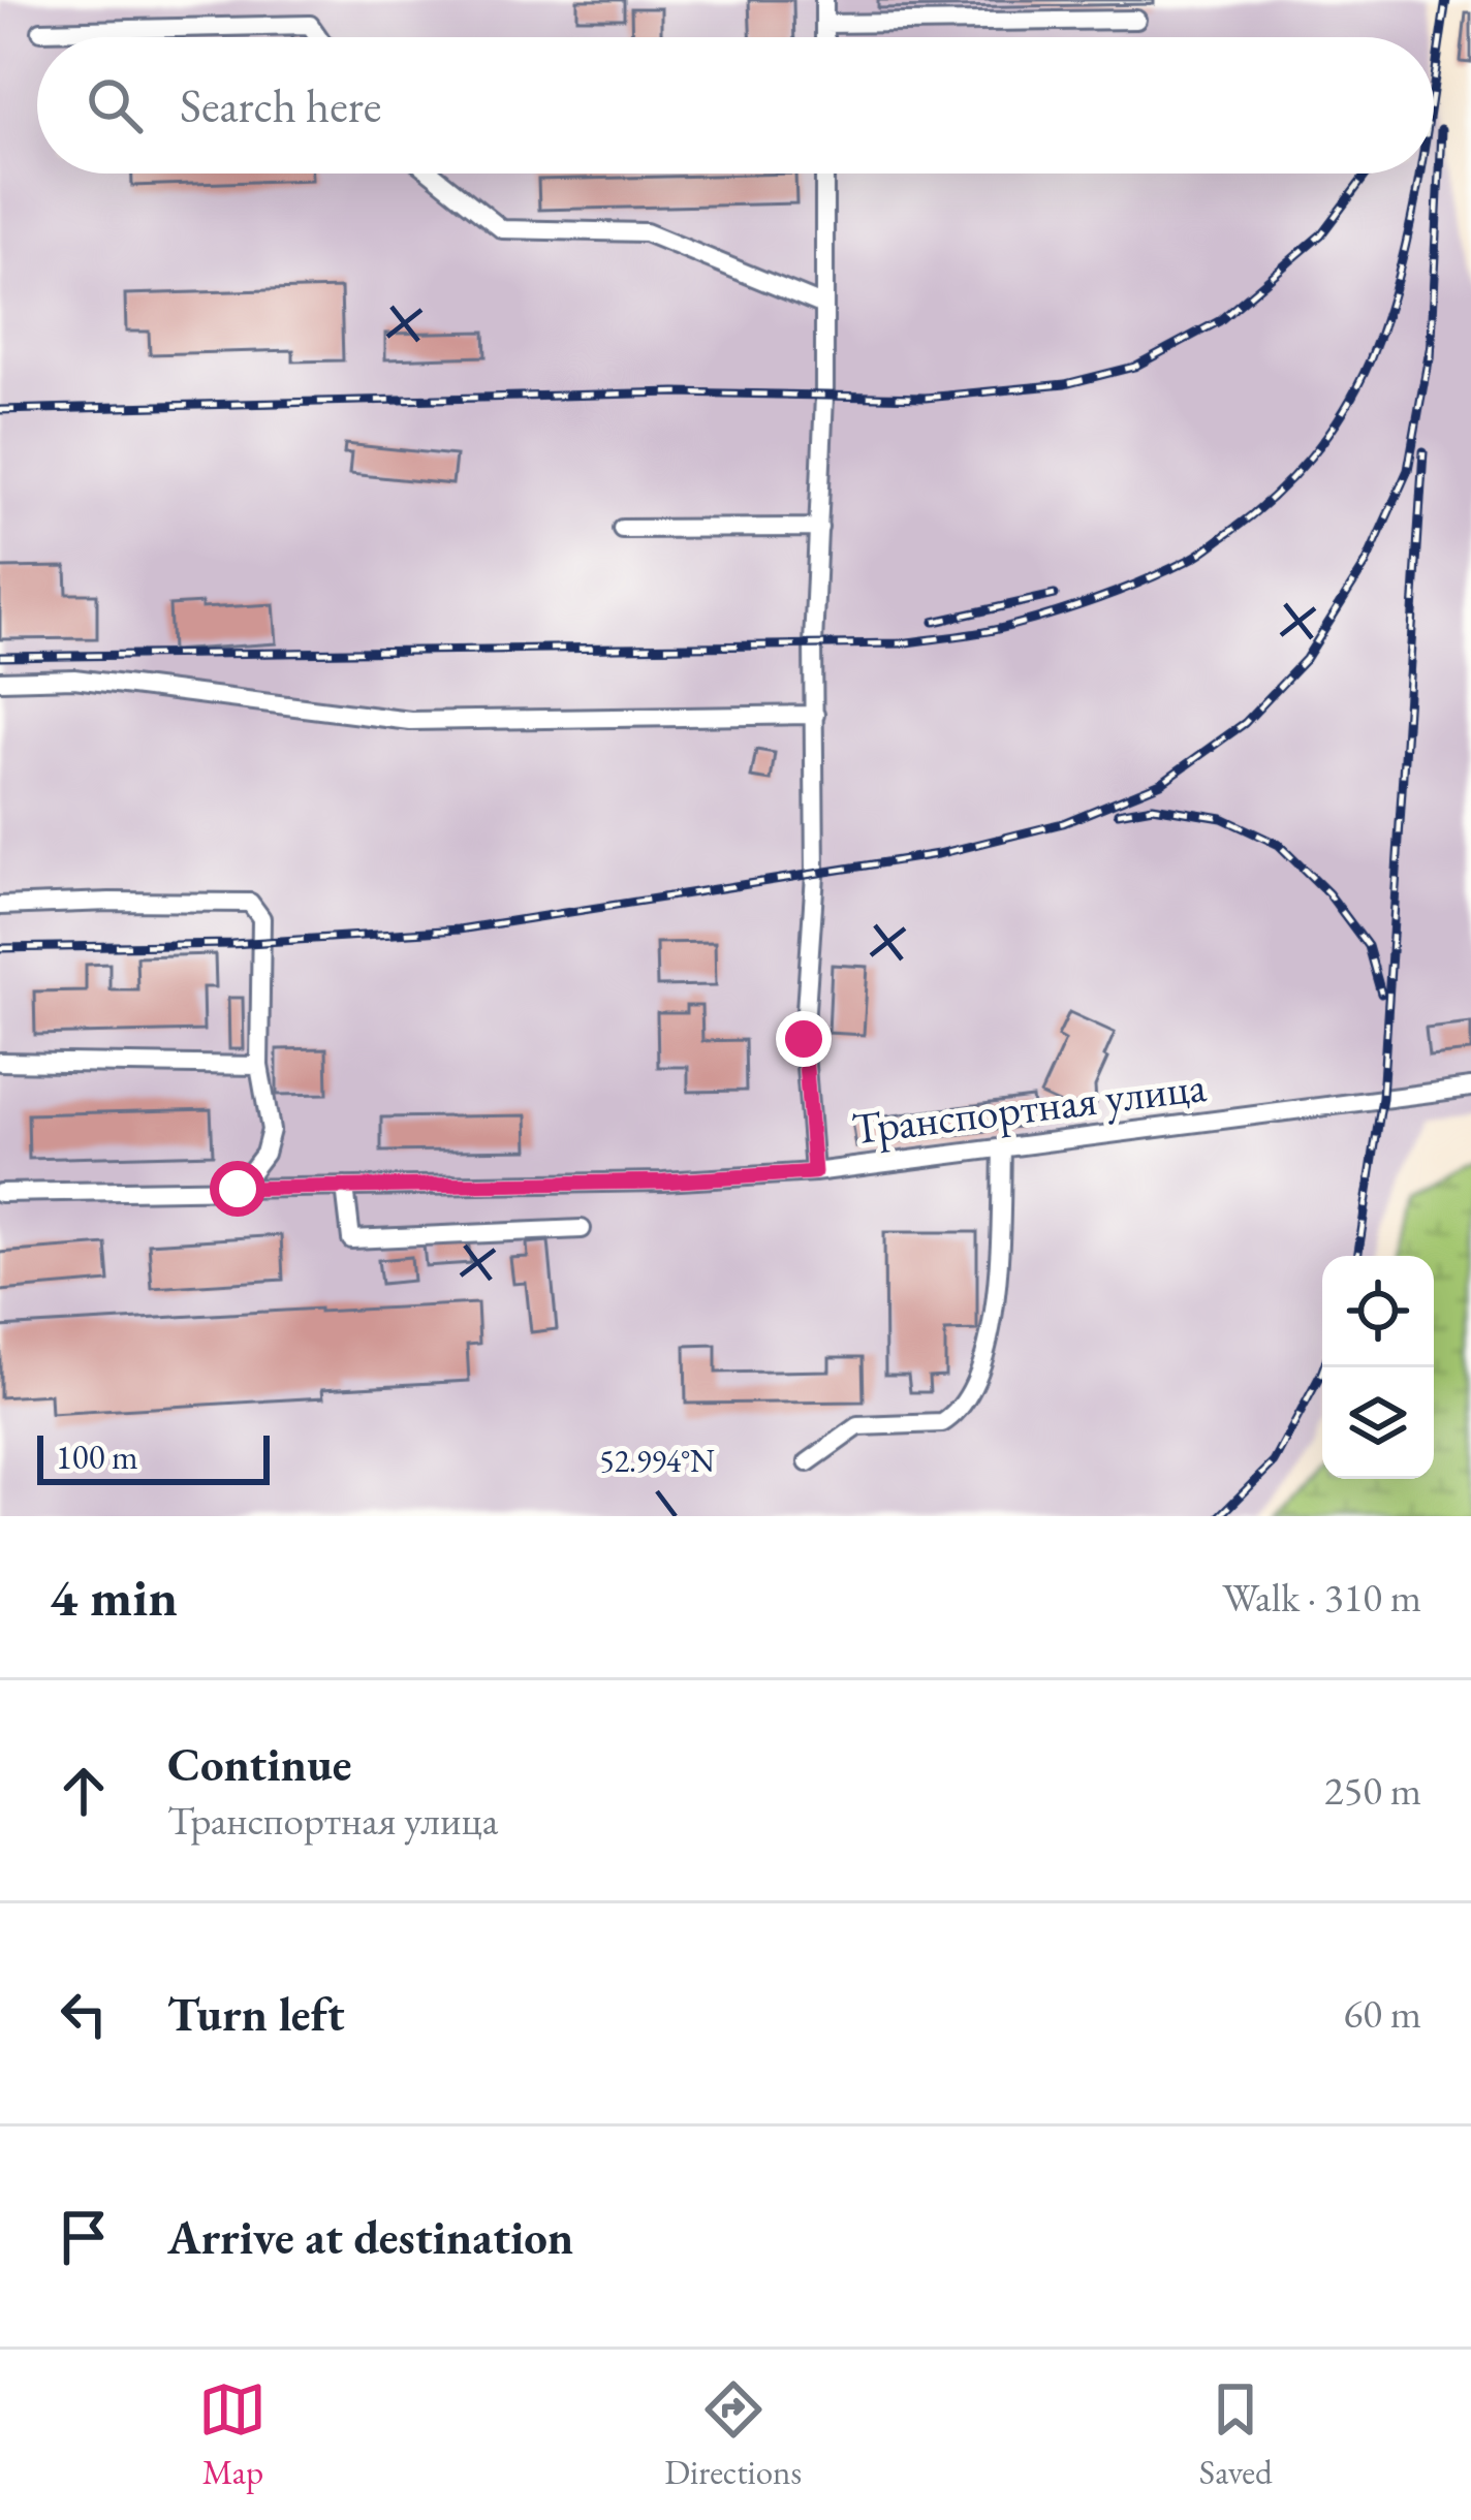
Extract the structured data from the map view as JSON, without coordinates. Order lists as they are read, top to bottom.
{
  "streets": {
    "street": ["Транспортная улица"]
  },
  "scale_bar": "100 m",
  "page": {
    "search": "Search here",
    "scale": "100 m",
    "heading": ["4 min", "Walk · 310 m"],
    "list": [
      ["Continue", "Транспортная улица", "250 m"],
      ["Turn left", "60 m"],
      "Arrive at destination"
    ],
    "nav": ["Map", "Directions", "Saved"]
  },
  "coordinates": ["52.994°N"]
}
